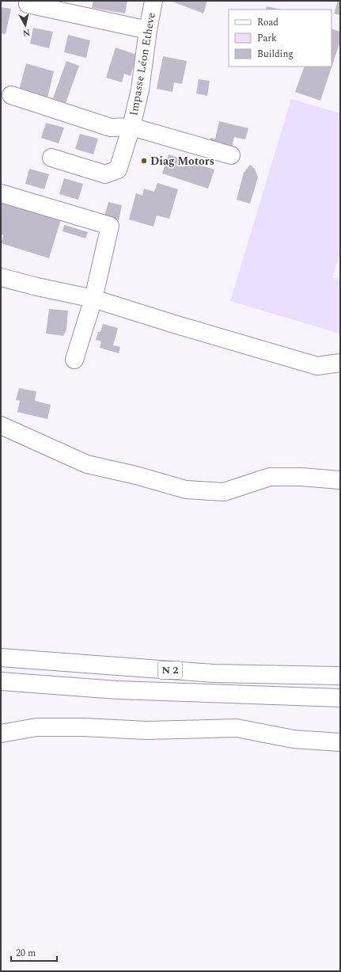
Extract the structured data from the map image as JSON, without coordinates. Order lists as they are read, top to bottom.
{
  "streets": {
    "main road": ["Impasse Léon Etheve", "N 2"]
  },
  "places": ["Diag Motors"],
  "legend": ["Road", "Park", "Building"],
  "scale_bar": "20 m",
  "north": "bottom"
}
